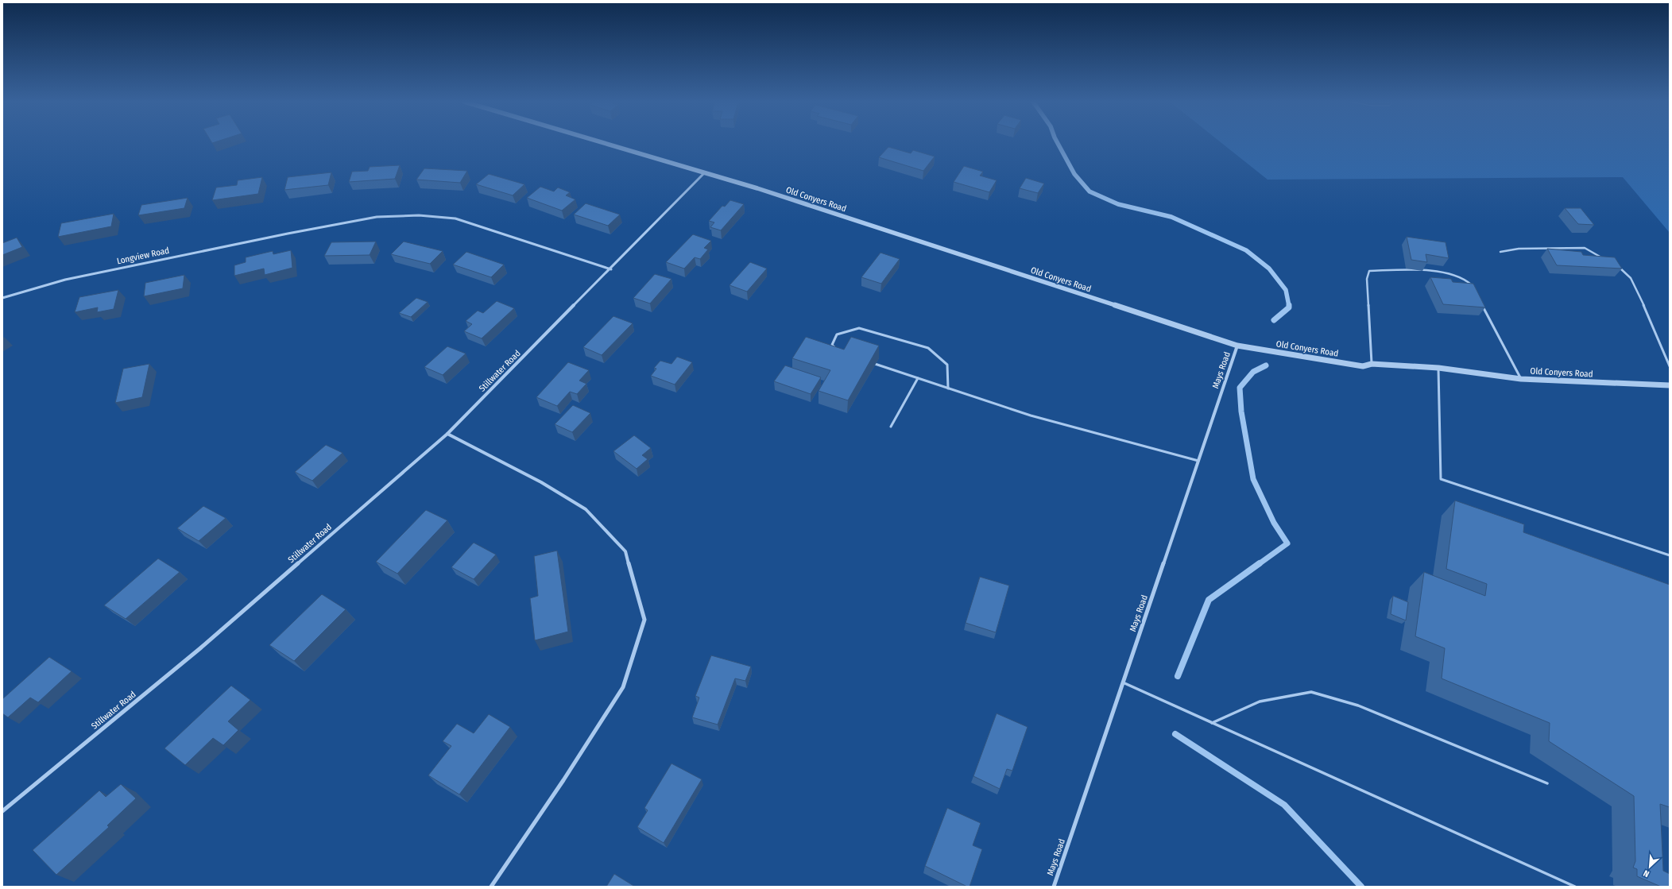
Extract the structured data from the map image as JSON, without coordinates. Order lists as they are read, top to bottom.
{
  "streets": {
    "street": [
      "Old Conyers Road",
      "Longview Road",
      "Mays Road",
      "Stillwater Road"
    ]
  },
  "crossings": [
    ["Old Conyers Road", "Mays Road"],
    ["Old Conyers Road", "Stillwater Road"],
    ["Longview Road", "Stillwater Road"]
  ],
  "north": "bottom left"
}
